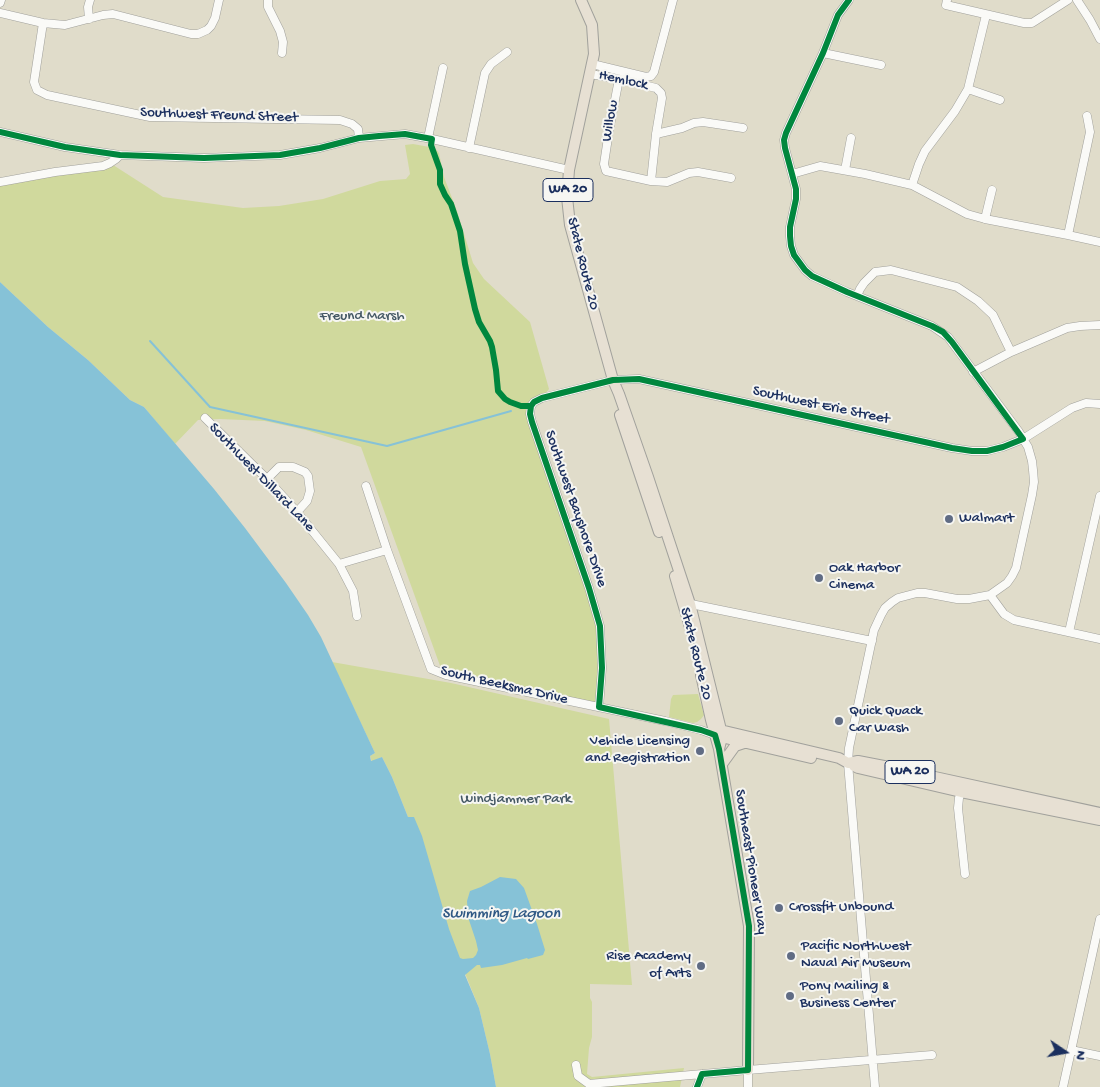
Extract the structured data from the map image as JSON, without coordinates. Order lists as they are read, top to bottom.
{
  "streets": {
    "main road": ["WA 20", "State Route 20", "Southeast Pioneer Way"],
    "street": [
      "Hemlock",
      "Southwest Freund Street",
      "Willow",
      "Southwest Erie Street",
      "Southwest Dillard Lane",
      "Southwest Bayshore Drive",
      "South Beeksma Drive"
    ]
  },
  "crossings": [
    ["Hemlock", "Willow"],
    ["Hemlock", "State Route 20"],
    ["WA 20", "State Route 20"],
    ["WA 20", "South Beeksma Drive"],
    ["WA 20", "Southeast Pioneer Way"],
    ["State Route 20", "Southwest Erie Street"],
    ["State Route 20", "Southwest Bayshore Drive"],
    ["State Route 20", "South Beeksma Drive"],
    ["State Route 20", "Southeast Pioneer Way"],
    ["Southwest Erie Street", "Southwest Bayshore Drive"],
    ["Southwest Bayshore Drive", "South Beeksma Drive"],
    ["South Beeksma Drive", "Southeast Pioneer Way"]
  ],
  "water": ["Swimming Lagoon"],
  "parks": ["Freund Marsh", "Windjammer Park"],
  "places": [
    "Walmart",
    "Oak Harbor Cinema",
    "Quick Quack Car Wash",
    "Vehicle Licensing and Registration",
    "Crossfit Unbound",
    "Pacific Northwest Naval Air Museum",
    "Rise Academy of Arts",
    "Pony Mailing & Business Center"
  ],
  "north": "right"
}
